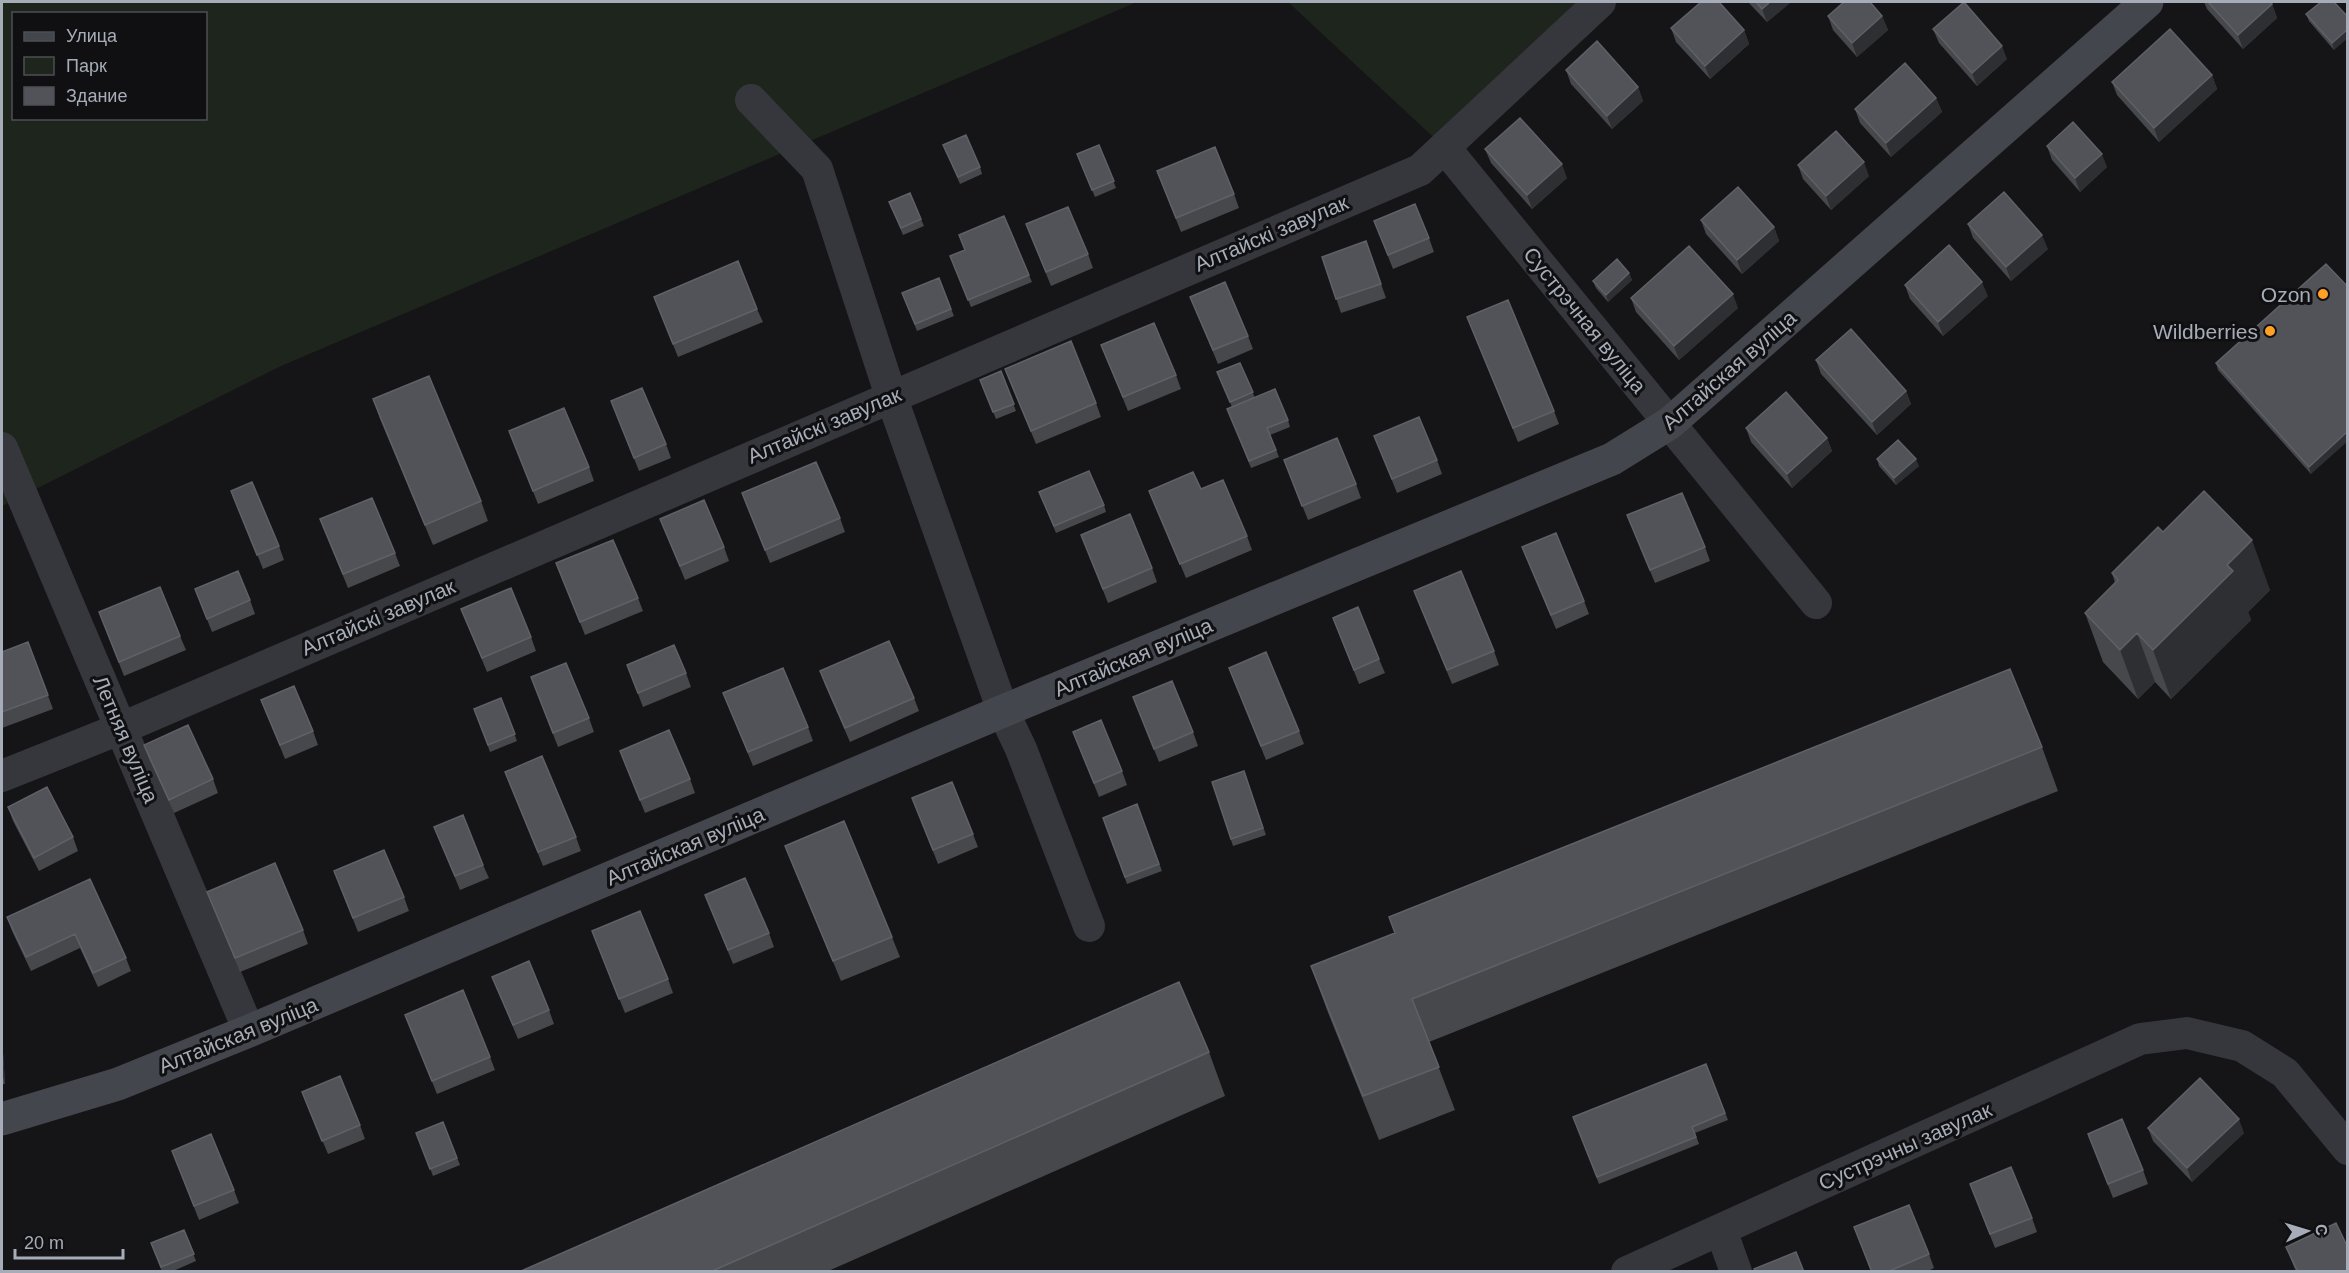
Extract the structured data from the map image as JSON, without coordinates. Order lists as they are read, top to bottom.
{
  "streets": {
    "main road": ["Алтайская вуліца"],
    "street": [
      "Алтайскі завулак",
      "Сустрэчная вуліца",
      "Летняя вуліца",
      "Сустрэчны завулак"
    ]
  },
  "crossings": [
    ["Алтайскі завулак", "Сустрэчная вуліца"],
    ["Алтайскі завулак", "Летняя вуліца"],
    ["Сустрэчная вуліца", "Алтайская вуліца"],
    ["Алтайская вуліца", "Летняя вуліца"]
  ],
  "places": ["Ozon", "Wildberries"],
  "legend": ["Улица", "Парк", "Здание"],
  "scale_bar": "20 m",
  "north": "right"
}
